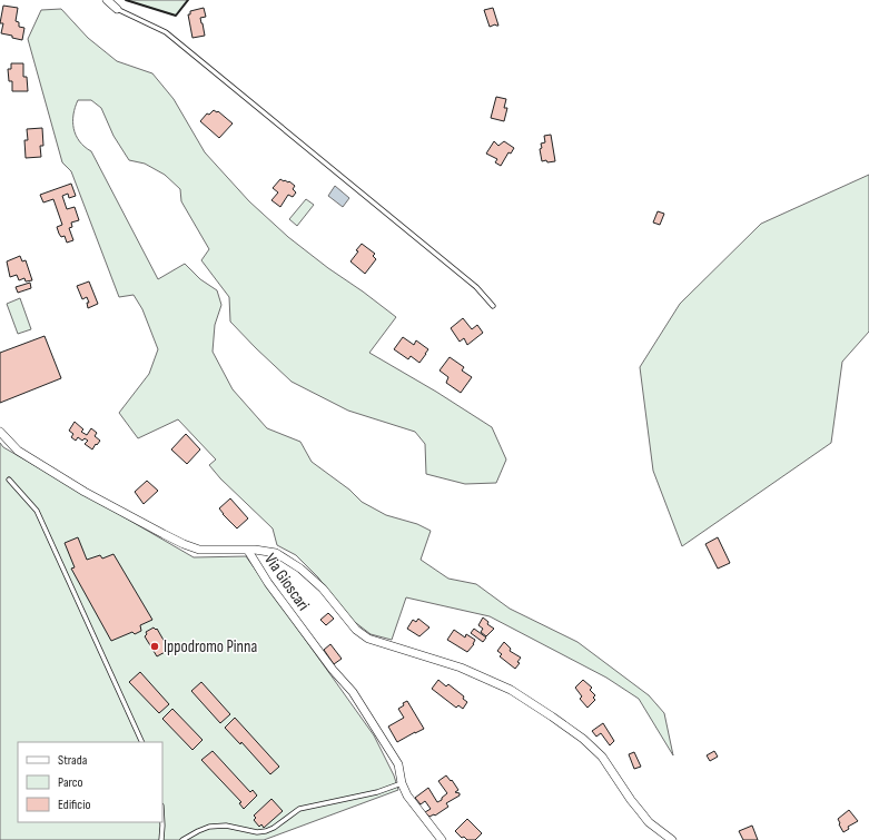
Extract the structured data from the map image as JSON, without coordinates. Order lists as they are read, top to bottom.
{
  "streets": {
    "street": ["Via Gioscari"]
  },
  "places": ["Ippodromo Pinna"],
  "legend": ["Strada", "Parco", "Edificio"]
}
